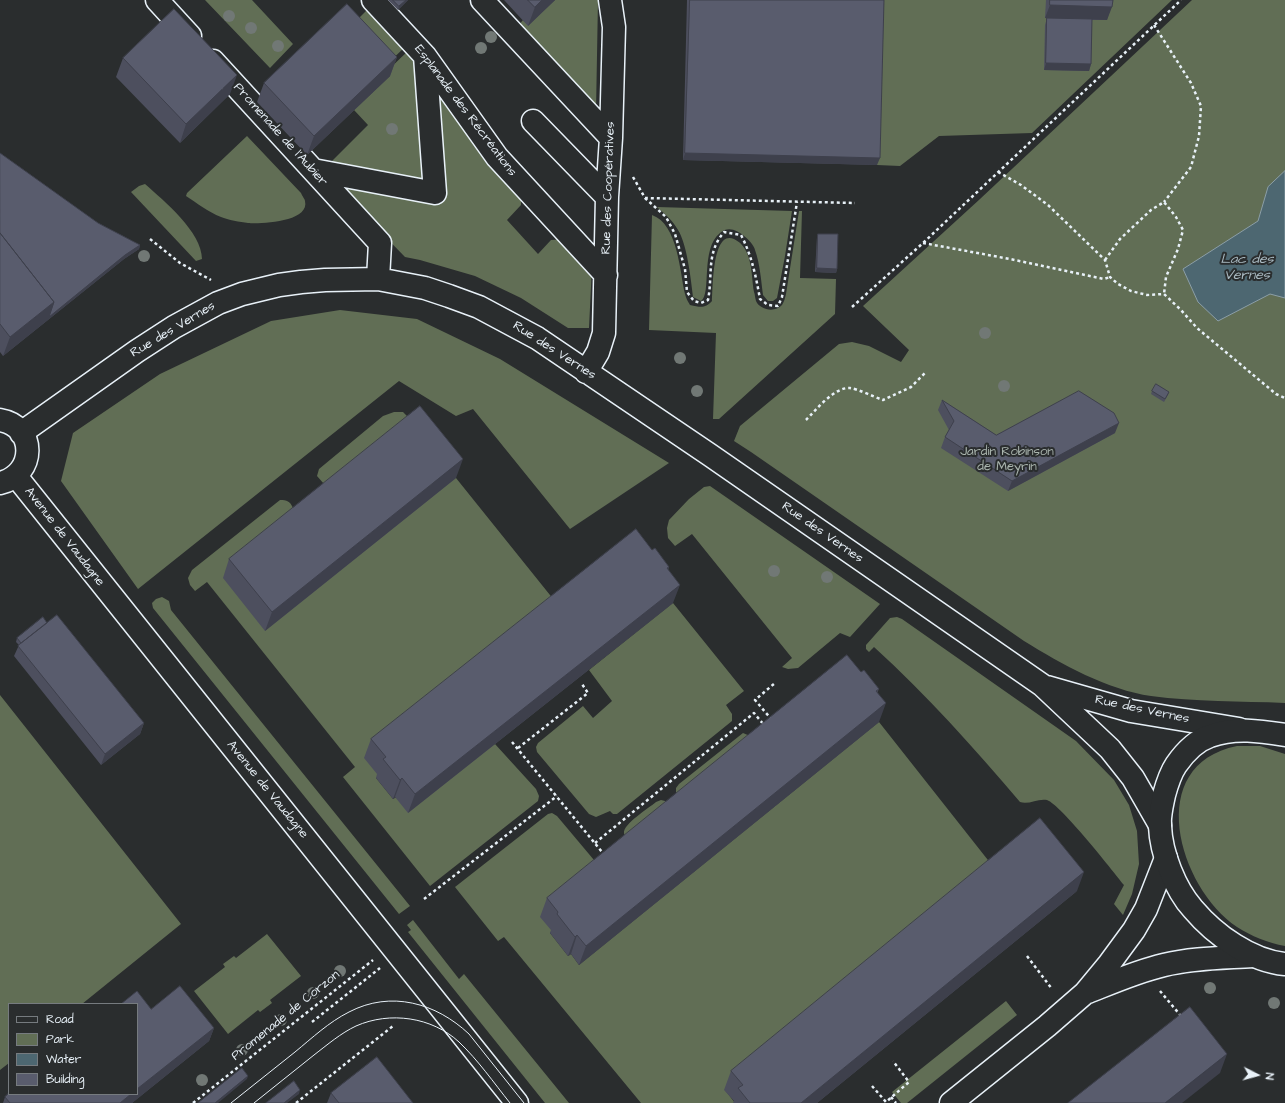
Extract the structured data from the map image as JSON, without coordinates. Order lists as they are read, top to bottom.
{
  "streets": {
    "street": [
      "Esplanade des Récréations",
      "Promenade de l'Aubier",
      "Rue des Coopératives",
      "Rue des Vernes",
      "Avenue de Vaudagne"
    ],
    "path": ["Promenade de Corzon"]
  },
  "crossings": [
    ["Esplanade des Récréations", "Rue des Coopératives"],
    ["Promenade de l'Aubier", "Rue des Vernes"],
    ["Rue des Coopératives", "Rue des Vernes"],
    ["Avenue de Vaudagne", "Promenade de Corzon"]
  ],
  "water": ["Lac des Vernes"],
  "parks": ["Jardin Robinson de Meyrin"],
  "legend": [
    "Road",
    "Park",
    "Water",
    "Building"
  ],
  "north": "right"
}
